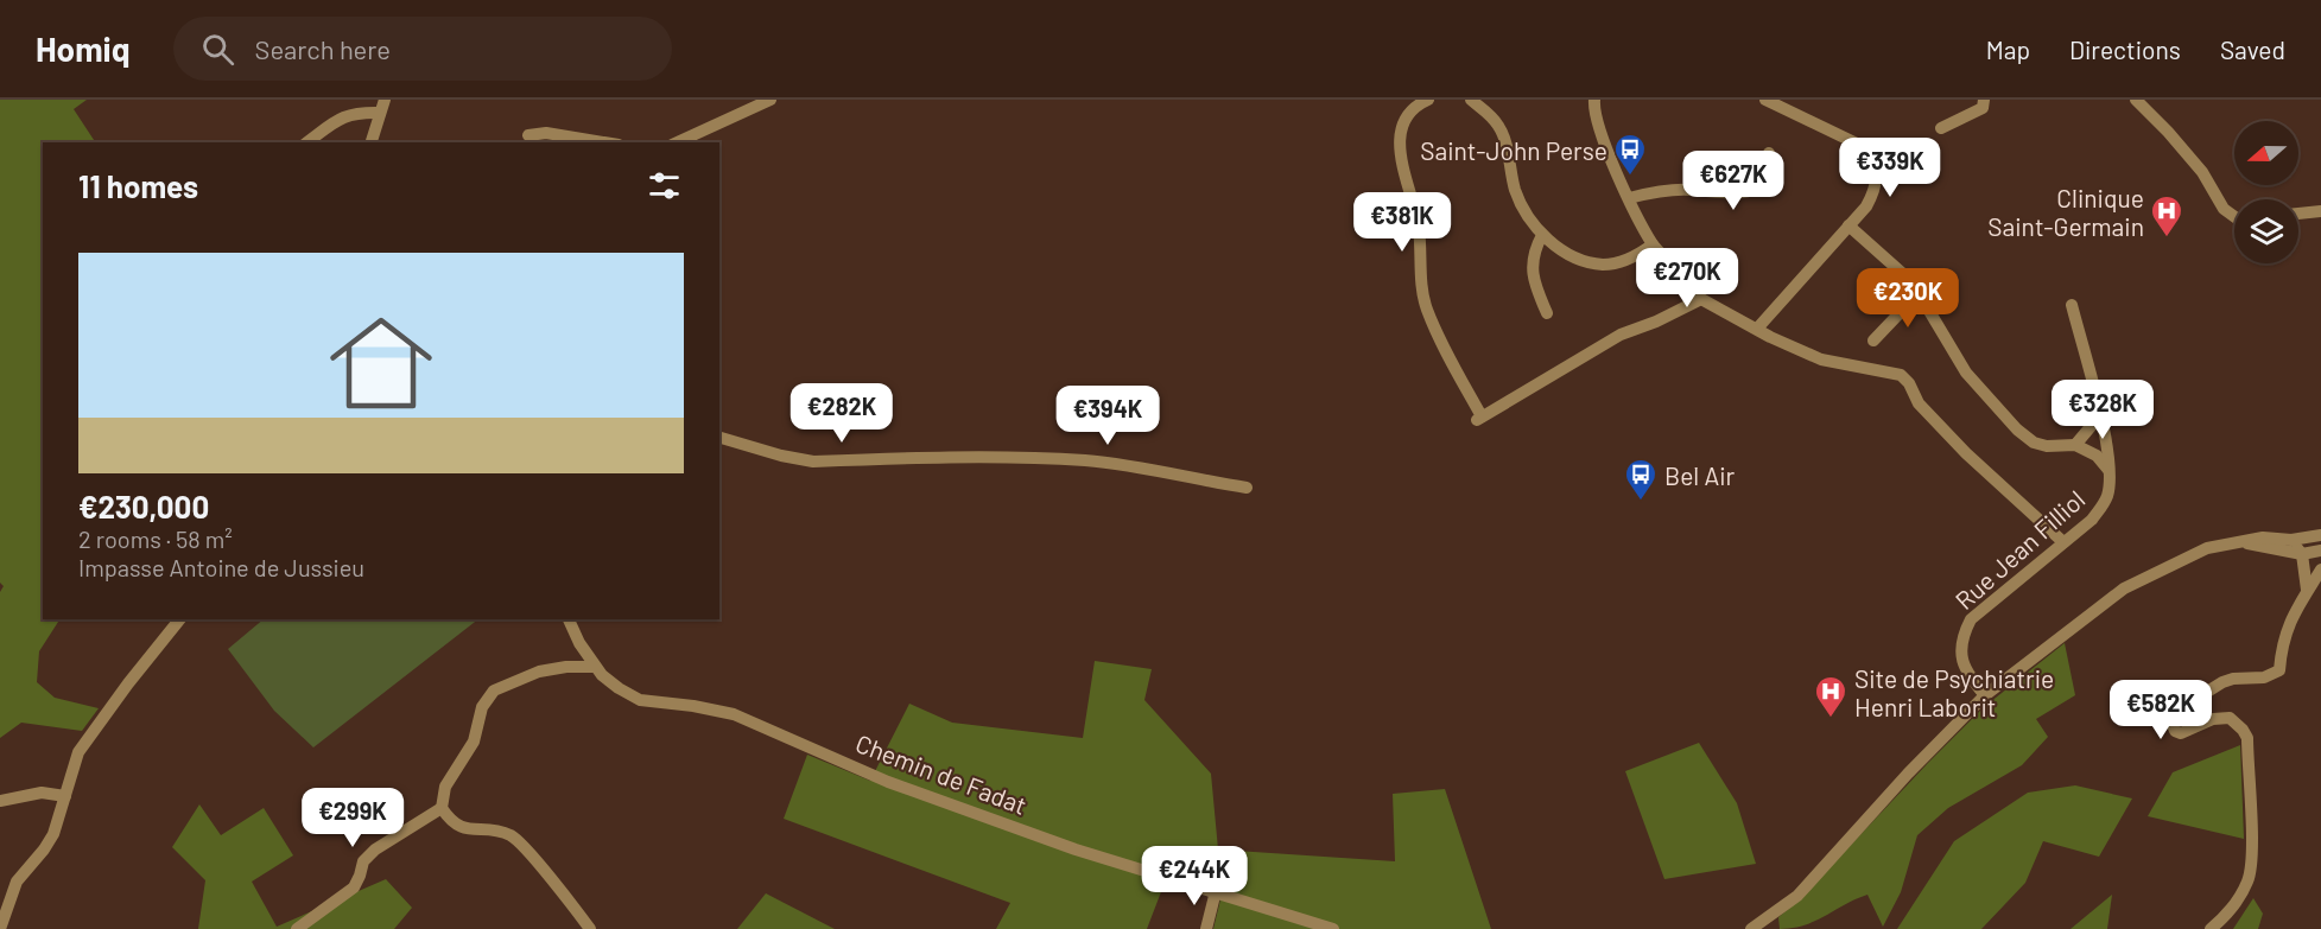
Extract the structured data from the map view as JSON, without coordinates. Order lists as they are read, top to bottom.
{
  "streets": {
    "street": ["Rue Jean Filliol", "Chemin de Fadat"]
  },
  "places": {
    "bus stop": ["Saint-John Perse", "Bel Air"],
    "hospital": ["Clinique Saint-Germain", "Site de Psychiatrie Henri Laborit"]
  },
  "north": "left",
  "page": {
    "header": "Homiq",
    "search": "Search here",
    "nav": ["Map", "Directions", "Saved"],
    "price": [
      "€339K",
      "€627K",
      "€381K",
      "€270K",
      "€230K",
      "€328K",
      "€282K",
      "€394K",
      "€582K",
      "€299K",
      "€244K"
    ],
    "heading": "11 homes",
    "list": [
      {
        "name": "€230,000",
        "note": "2 rooms · 58 m² · Impasse Antoine de Jussieu"
      }
    ]
  }
}
